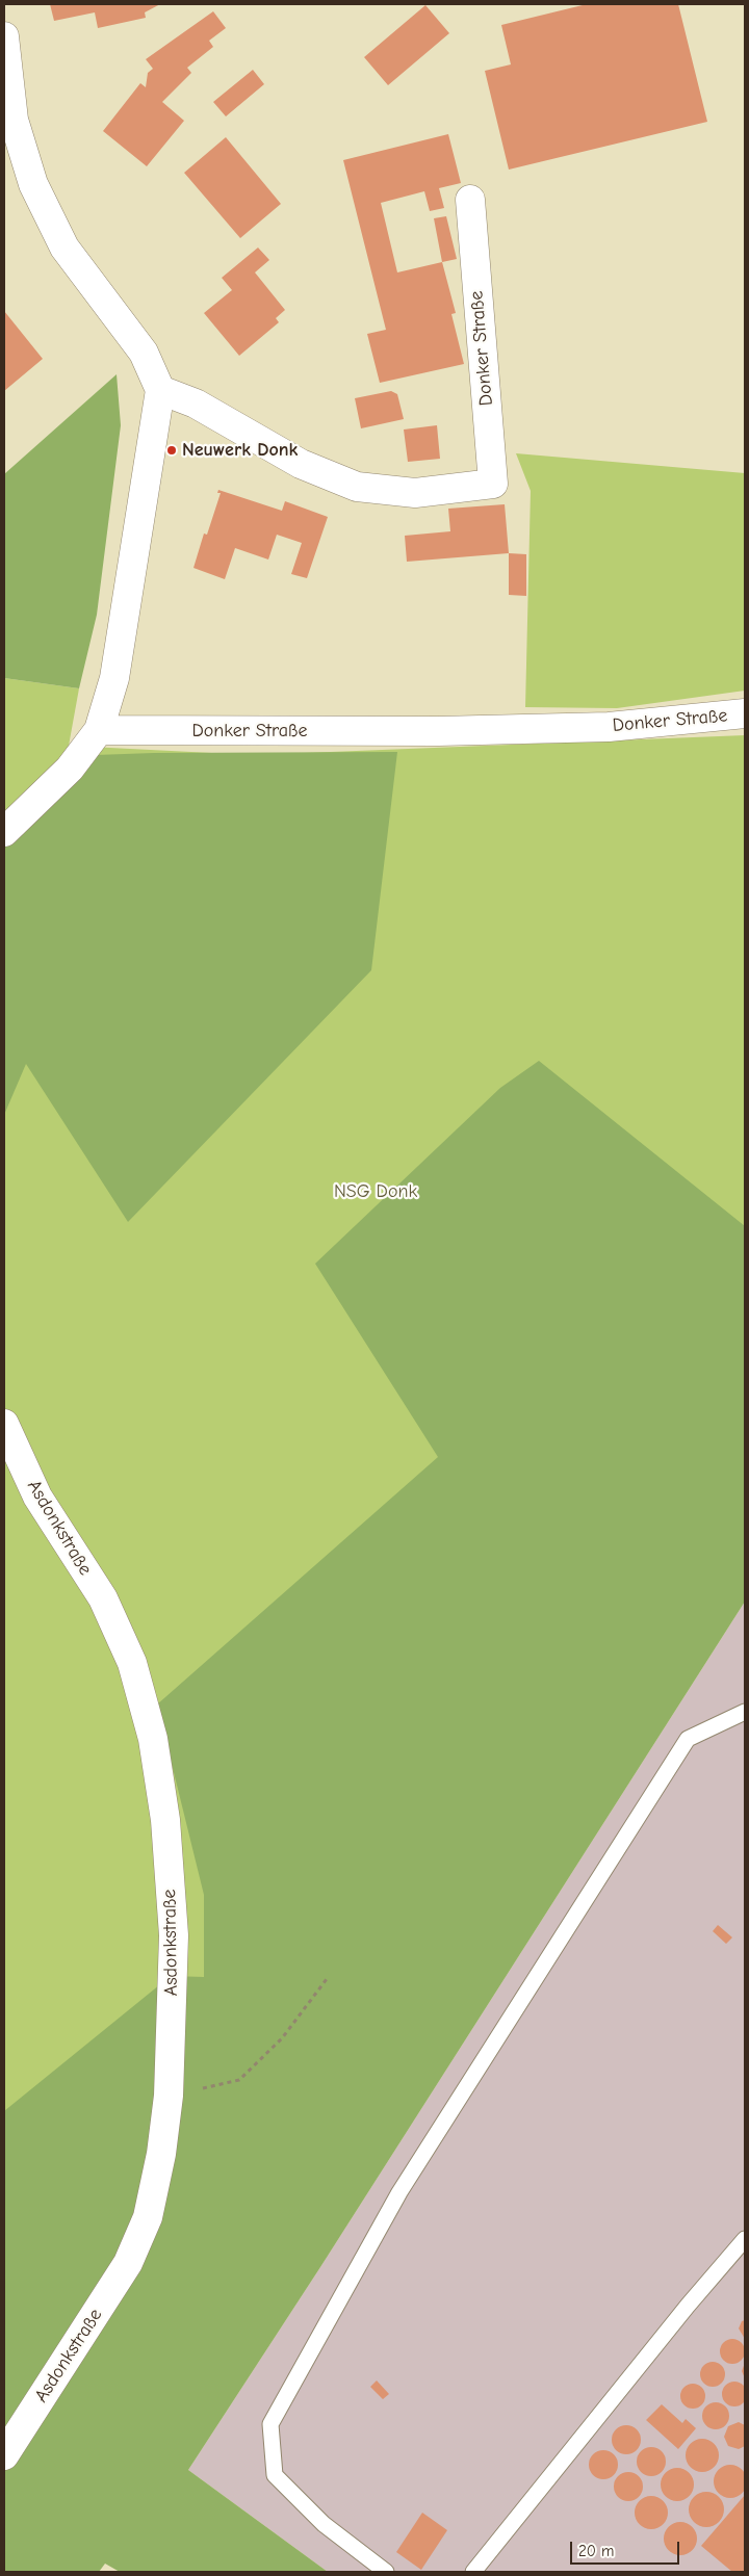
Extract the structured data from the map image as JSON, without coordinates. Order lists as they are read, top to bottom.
{
  "streets": {
    "street": ["Donker Straße", "Asdonkstraße"]
  },
  "parks": ["NSG Donk"],
  "places": ["Neuwerk Donk"],
  "scale_bar": "20 m"
}
